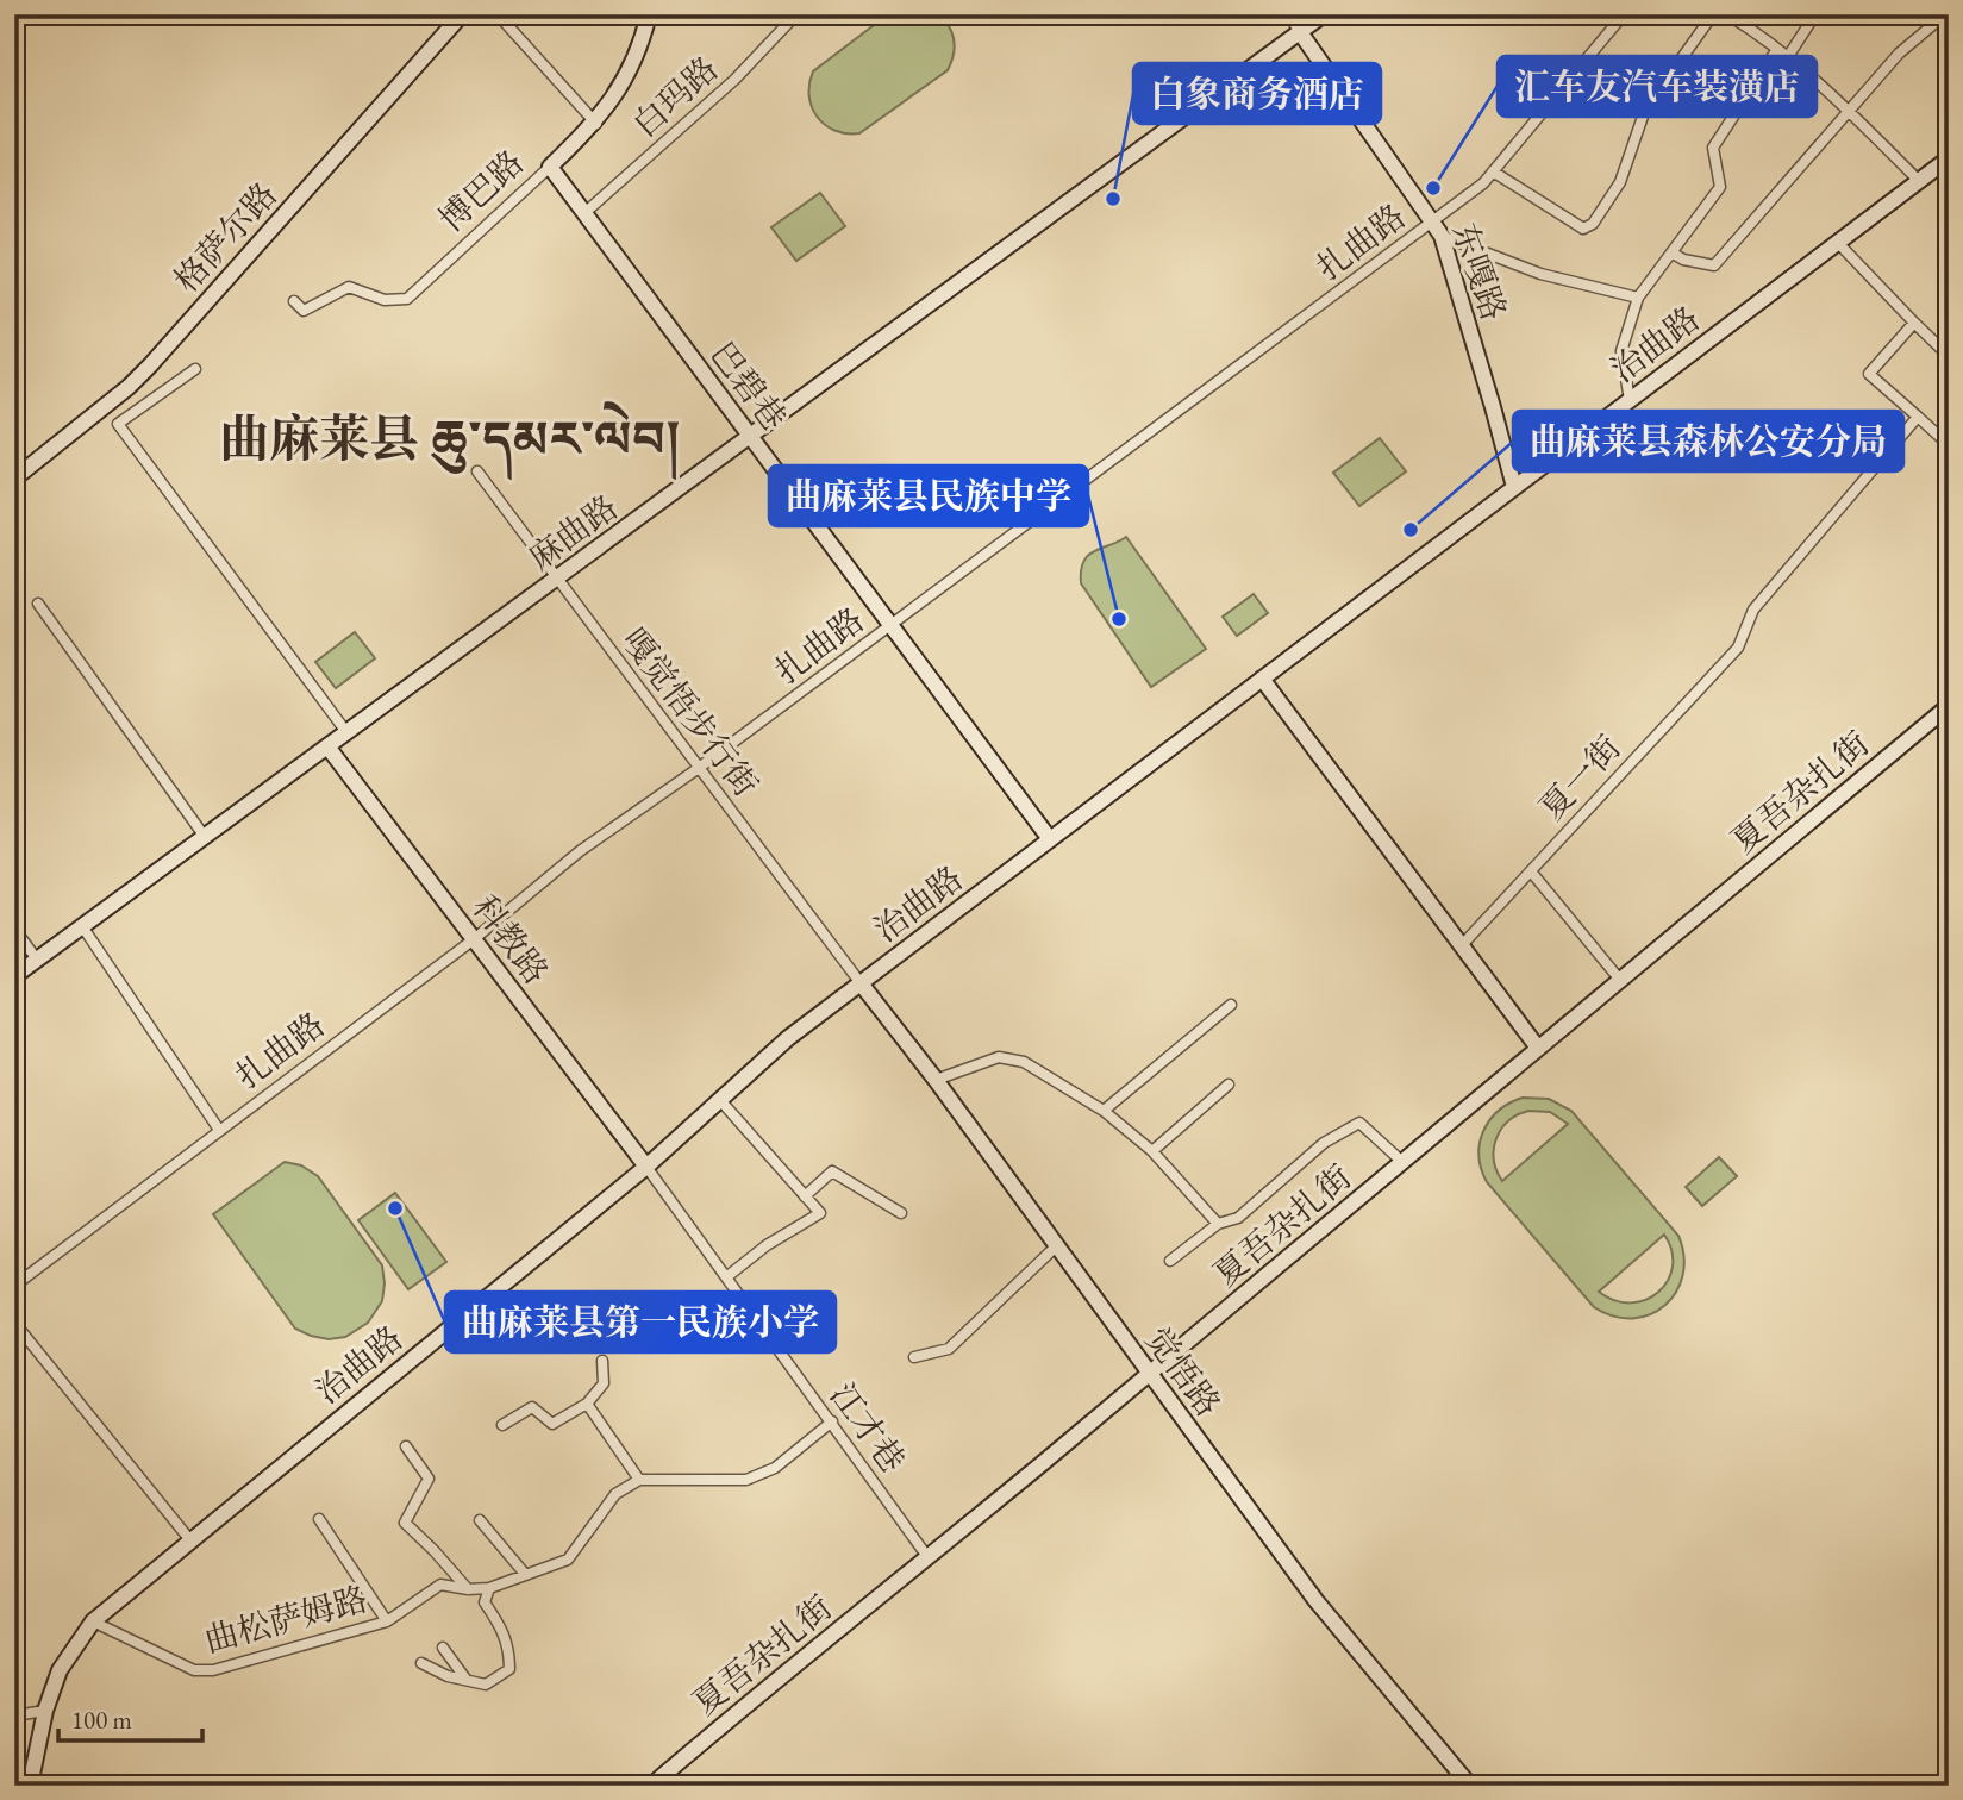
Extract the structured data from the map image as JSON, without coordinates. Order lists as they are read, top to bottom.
{
  "streets": {
    "main road": [
      "博巴路",
      "格萨尔路",
      "东嘎路",
      "治曲路",
      "巴碧巷",
      "麻曲路",
      "夏吾杂扎街",
      "科教路",
      "觉悟路"
    ],
    "street": [
      "白玛路",
      "扎曲路",
      "嘎觉悟步行街",
      "夏一街",
      "江才巷",
      "曲松萨姆路"
    ]
  },
  "crossings": [
    ["白玛路", "巴碧巷"],
    ["博巴路", "巴碧巷"],
    ["扎曲路", "东嘎路"],
    ["扎曲路", "巴碧巷"],
    ["扎曲路", "嘎觉悟步行街"],
    ["扎曲路", "科教路"],
    ["东嘎路", "治曲路"],
    ["东嘎路", "麻曲路"],
    ["治曲路", "巴碧巷"],
    ["治曲路", "嘎觉悟步行街"],
    ["治曲路", "科教路"],
    ["治曲路", "觉悟路"],
    ["治曲路", "江才巷"],
    ["治曲路", "曲松萨姆路"],
    ["巴碧巷", "麻曲路"],
    ["麻曲路", "嘎觉悟步行街"],
    ["麻曲路", "科教路"],
    ["嘎觉悟步行街", "觉悟路"],
    ["夏吾杂扎街", "觉悟路"],
    ["夏吾杂扎街", "江才巷"],
    ["科教路", "江才巷"]
  ],
  "districts": ["曲麻莱县 ཆུ་དམར་ལེབ།"],
  "places": [
    "汇车友汽车装潢店",
    "白象商务酒店",
    "曲麻莱县森林公安分局",
    "曲麻莱县民族中学",
    "曲麻莱县第一民族小学"
  ],
  "scale_bar": "100 m"
}
